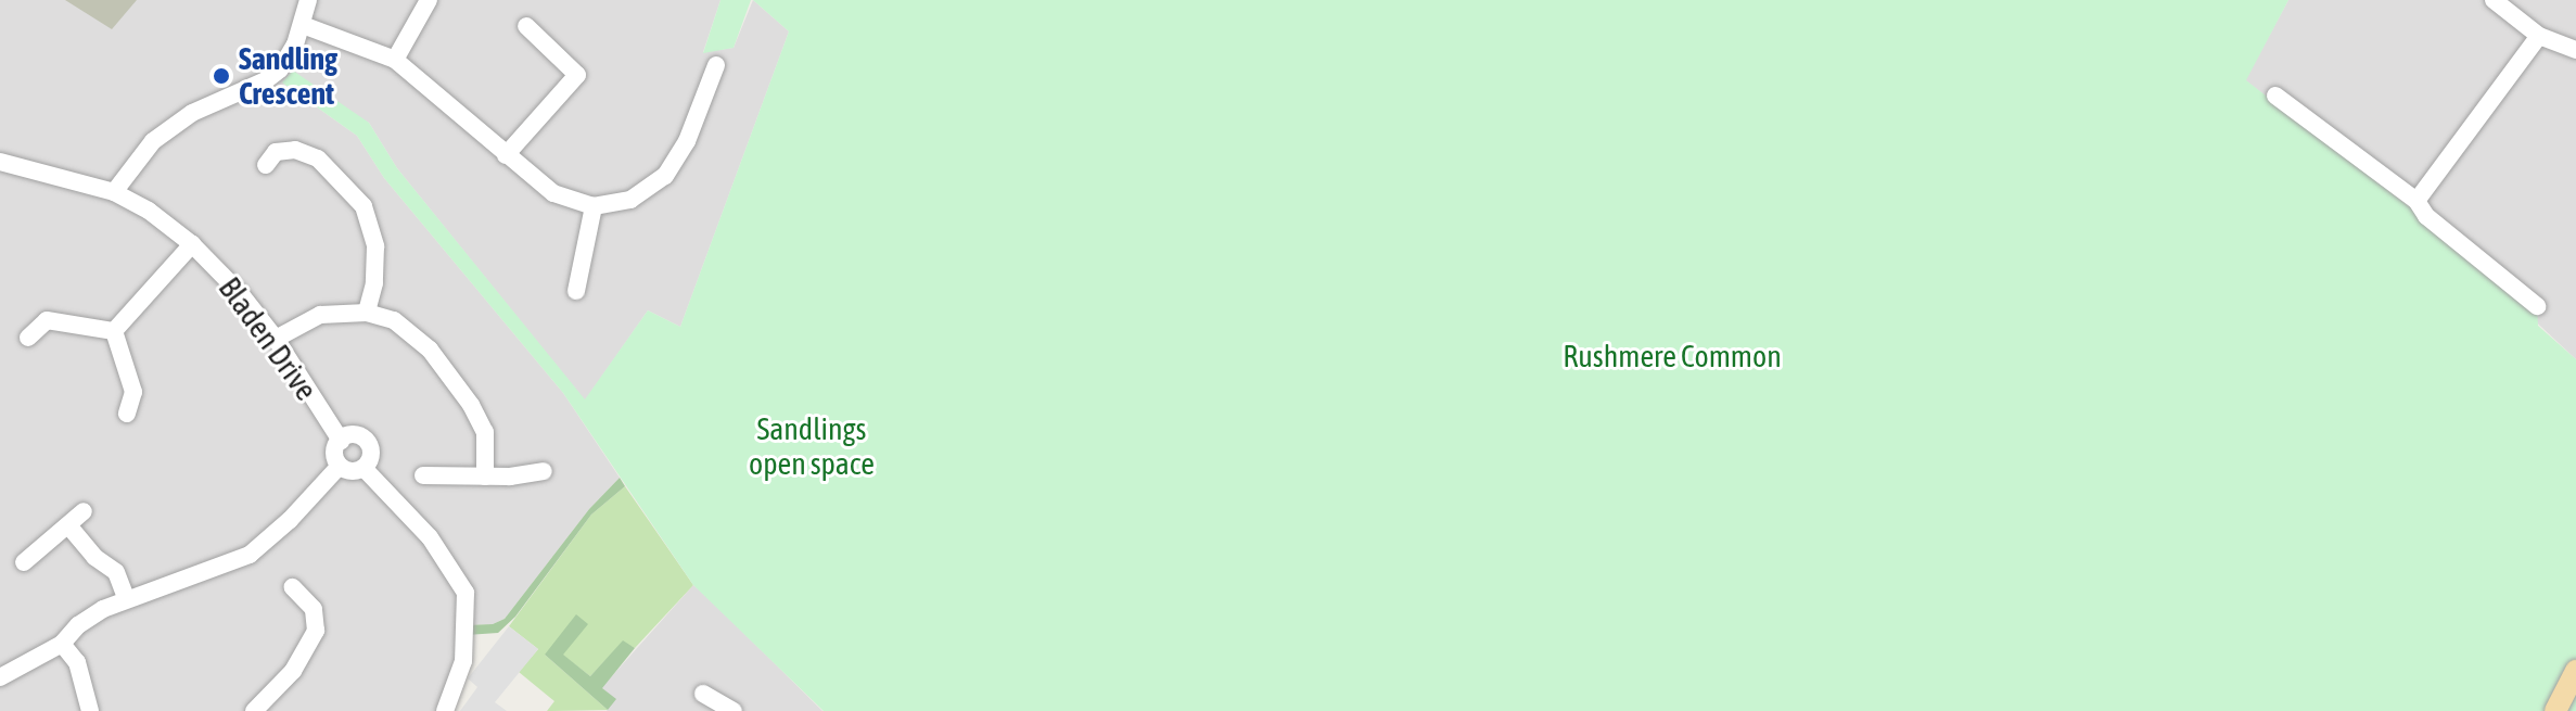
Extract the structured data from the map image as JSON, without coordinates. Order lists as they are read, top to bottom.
{
  "streets": {
    "street": ["Bladen Drive"]
  },
  "parks": ["Rushmere Common", "Sandlings open space"],
  "places": ["Sandling Crescent"]
}
